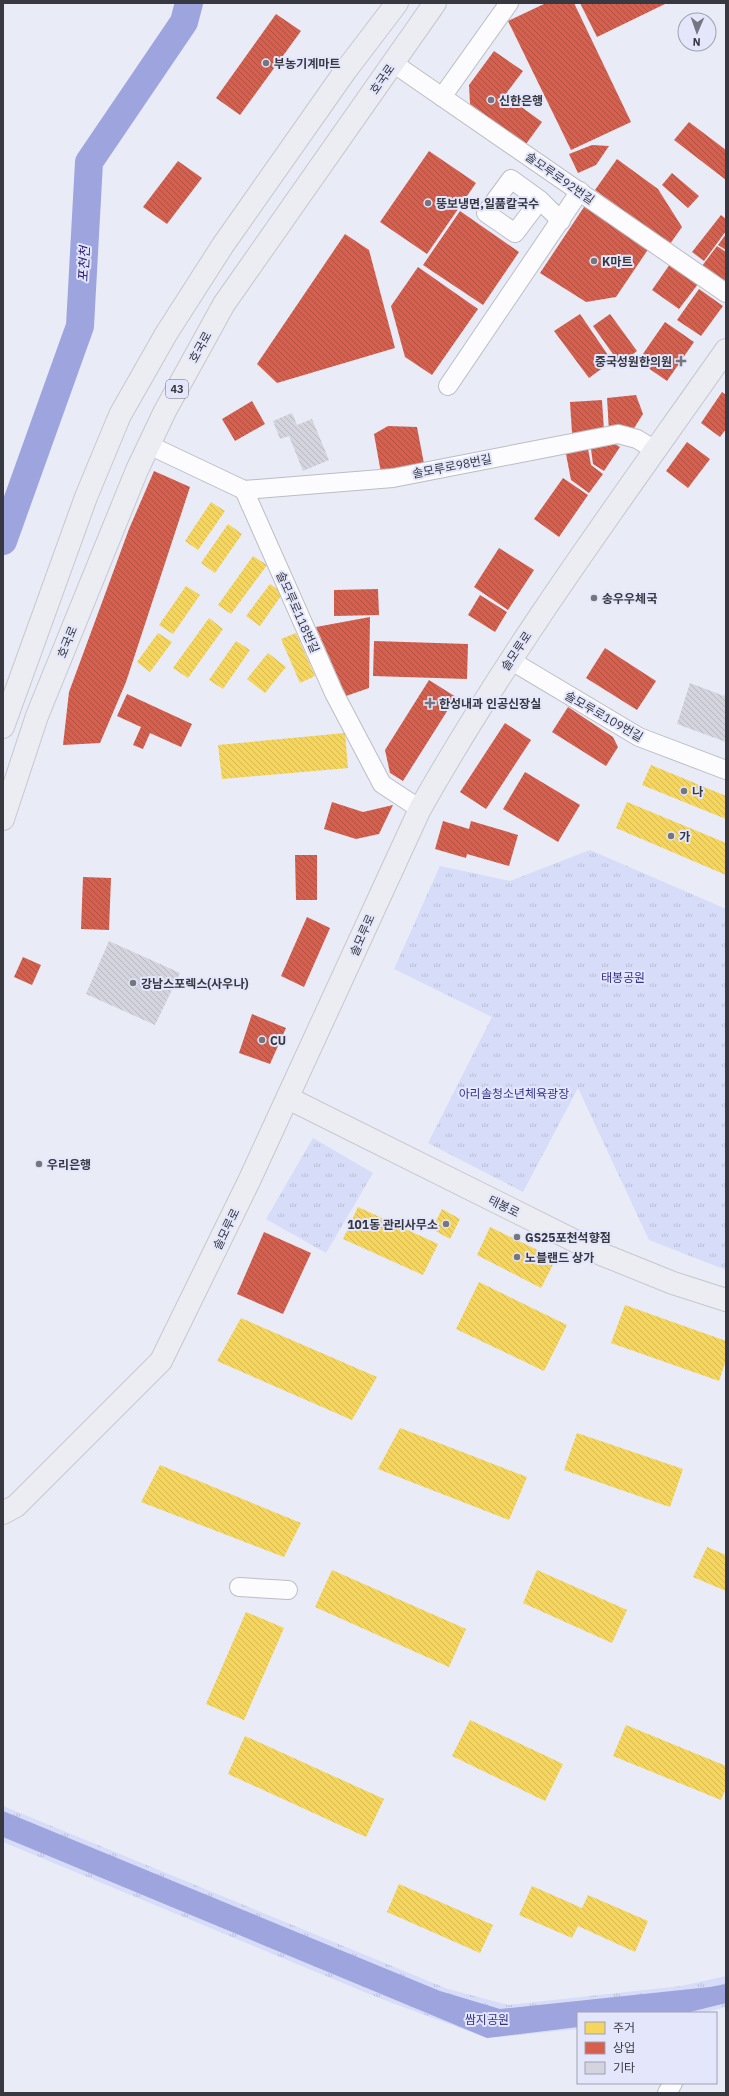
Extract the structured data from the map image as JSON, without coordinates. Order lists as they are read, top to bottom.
{
  "streets": {
    "main road": [
      "호국로",
      "43",
      "솔모루로",
      "태봉로"
    ],
    "street": [
      "솔모루로92번길",
      "솔모루로98번길",
      "솔모루로118번길",
      "솔모루로109번길"
    ]
  },
  "crossings": [
    ["호국로", "솔모루로92번길"],
    ["솔모루로98번길", "솔모루로118번길"],
    ["솔모루로98번길", "솔모루로"],
    ["솔모루로118번길", "솔모루로"],
    ["솔모루로", "솔모루로109번길"],
    ["솔모루로", "태봉로"]
  ],
  "water": ["포천천"],
  "parks": ["태봉공원", "아리솔청소년체육광장", "쌈지공원"],
  "places": {
    "other": [
      "부농기계마트",
      "신한은행",
      "뚱보냉면,일품칼국수",
      "K마트",
      "송우우체국",
      "나",
      "가",
      "강남스포렉스(사우나)",
      "CU",
      "우리은행",
      "101동 관리사무소",
      "GS25포천석향점",
      "노블랜드 상가"
    ],
    "health": ["중국성원한의원", "한성내과 인공신장실"]
  },
  "legend": ["주거", "상업", "기타"],
  "north": "bottom"
}
